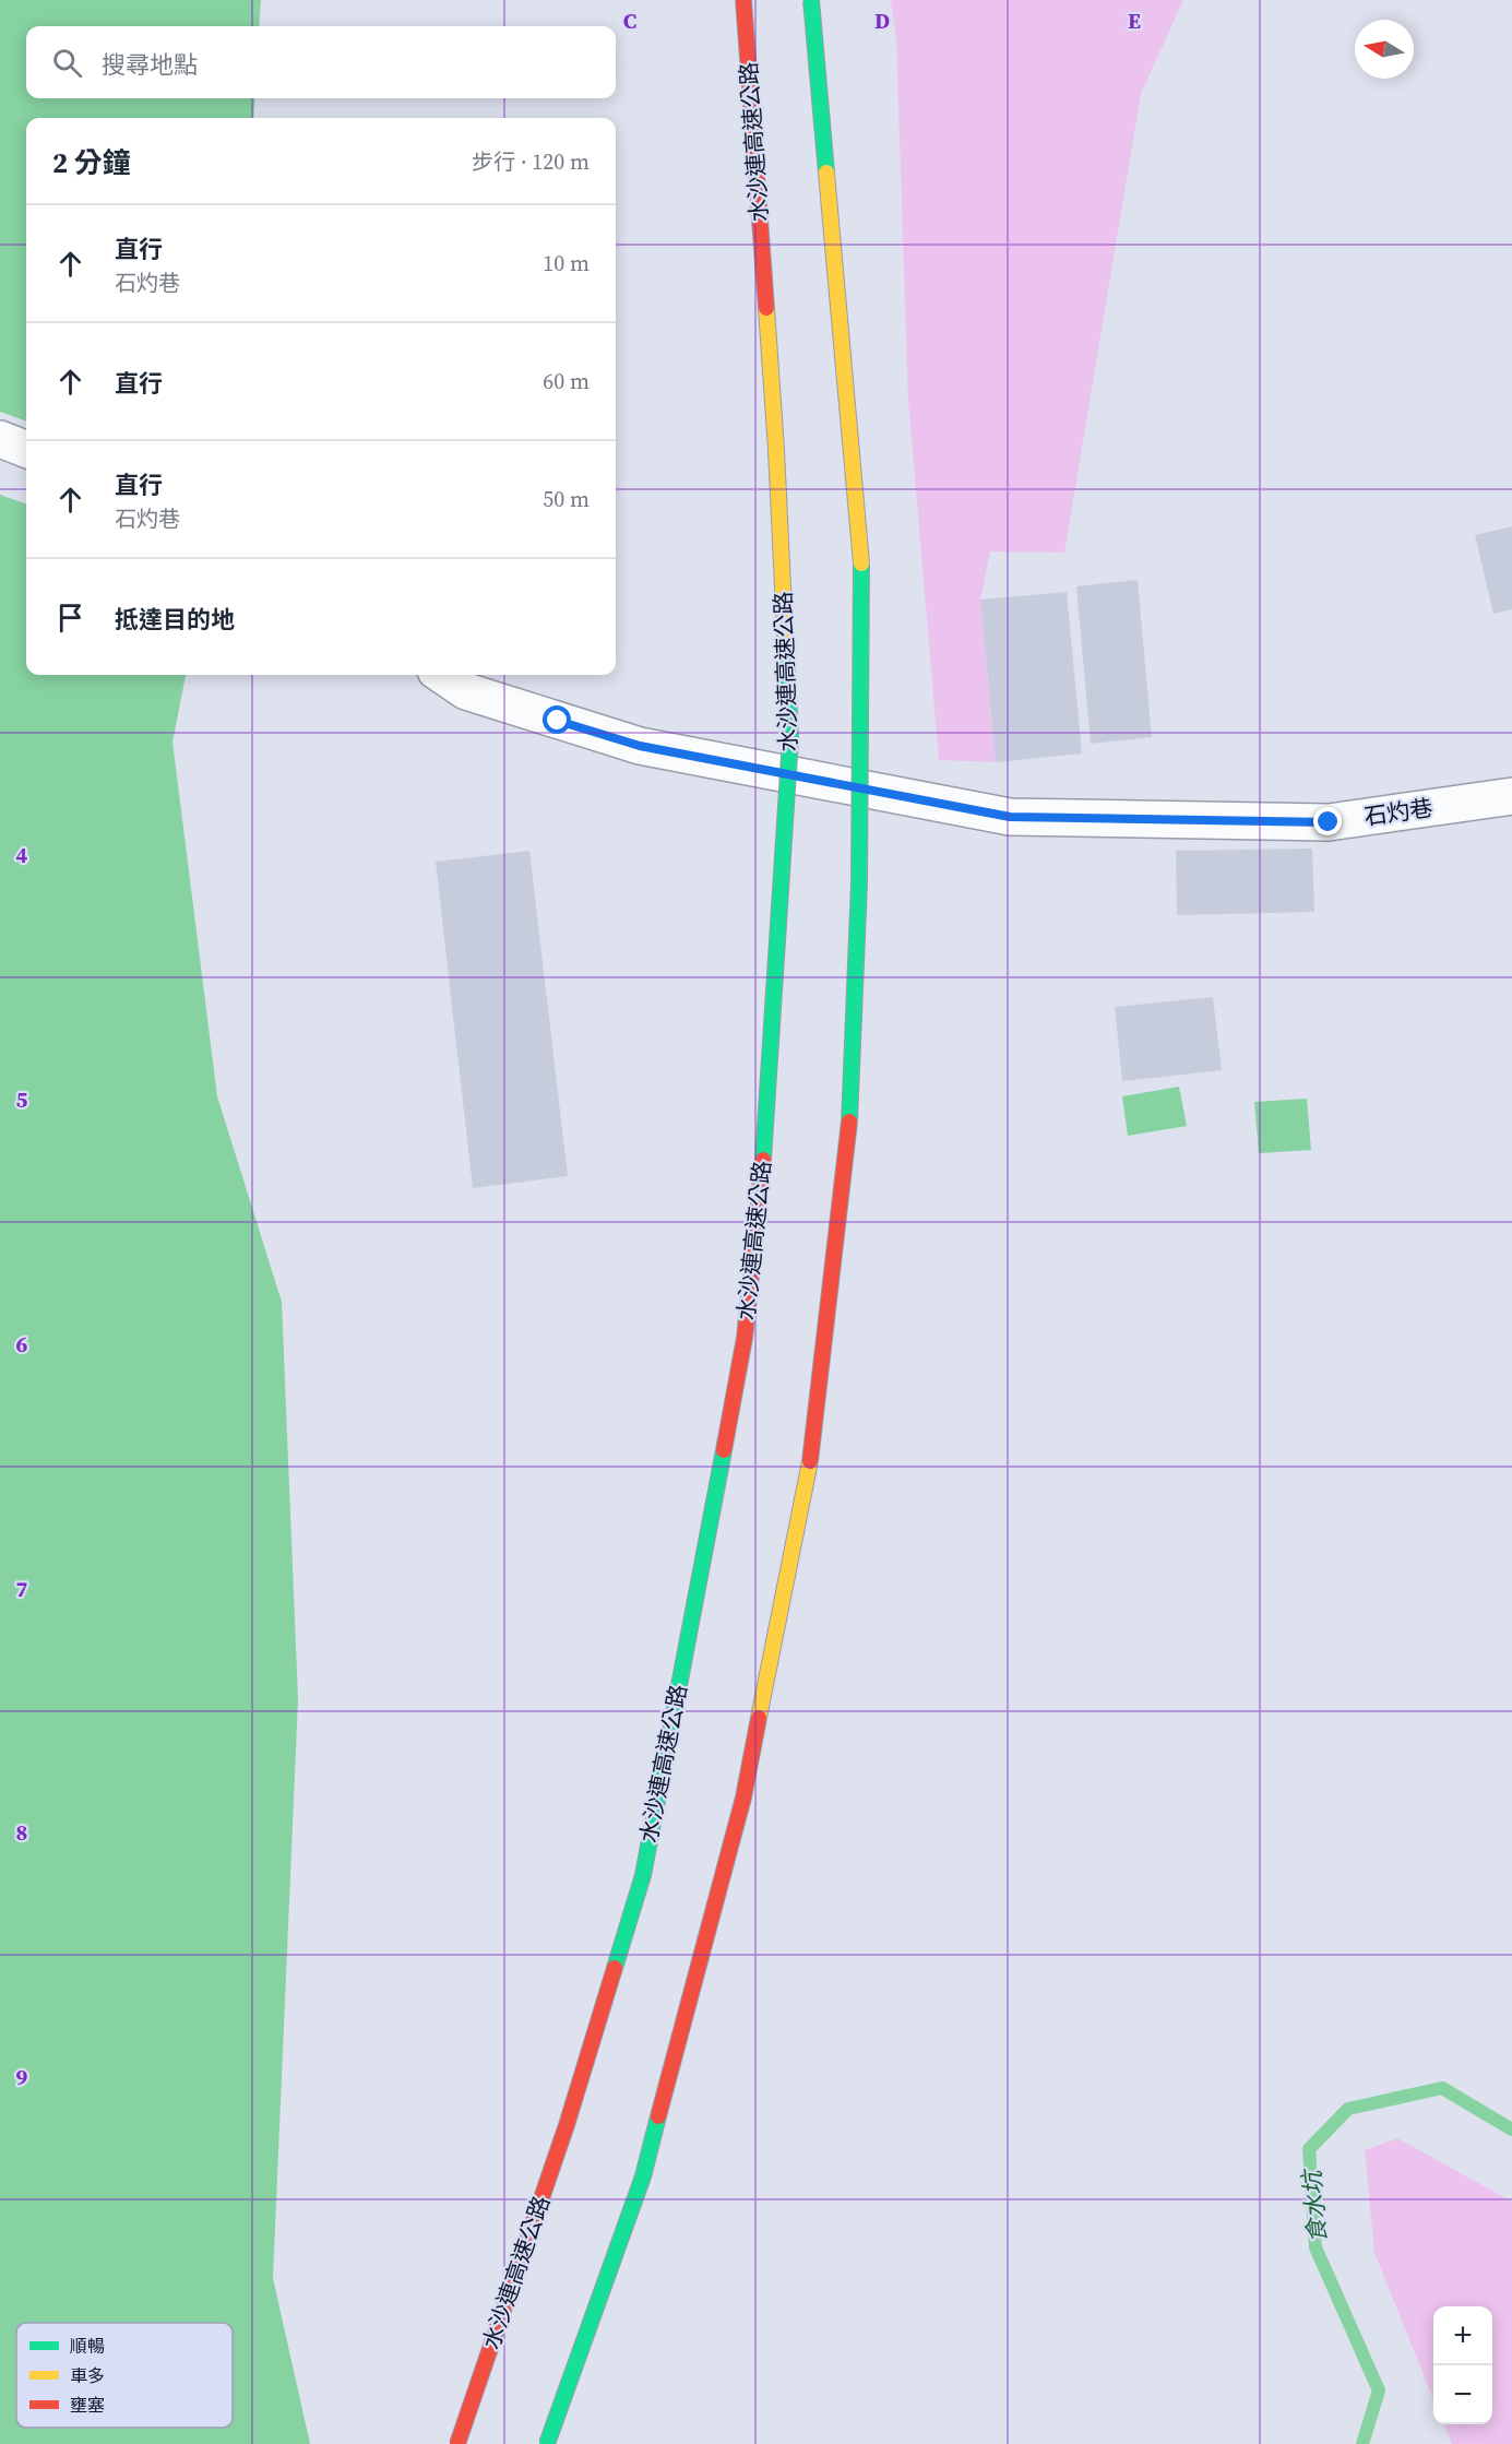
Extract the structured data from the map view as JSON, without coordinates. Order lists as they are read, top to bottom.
{
  "streets": {
    "highway": ["水沙連高速公路"],
    "street": ["石灼巷"]
  },
  "water": ["食水坑"],
  "legend": ["順暢", "車多", "壅塞"],
  "north": "left",
  "page": {
    "search": "搜尋地點",
    "heading": ["2 分鐘", "步行 · 120 m"],
    "list": [
      ["直行", "石灼巷", "10 m"],
      ["直行", "60 m"],
      ["直行", "石灼巷", "50 m"],
      "抵達目的地"
    ],
    "map_buttons": ["+", "−"]
  },
  "grid": {
    "columns": ["C", "D", "E"],
    "rows": [
      "4",
      "5",
      "6",
      "7",
      "8",
      "9"
    ]
  }
}
